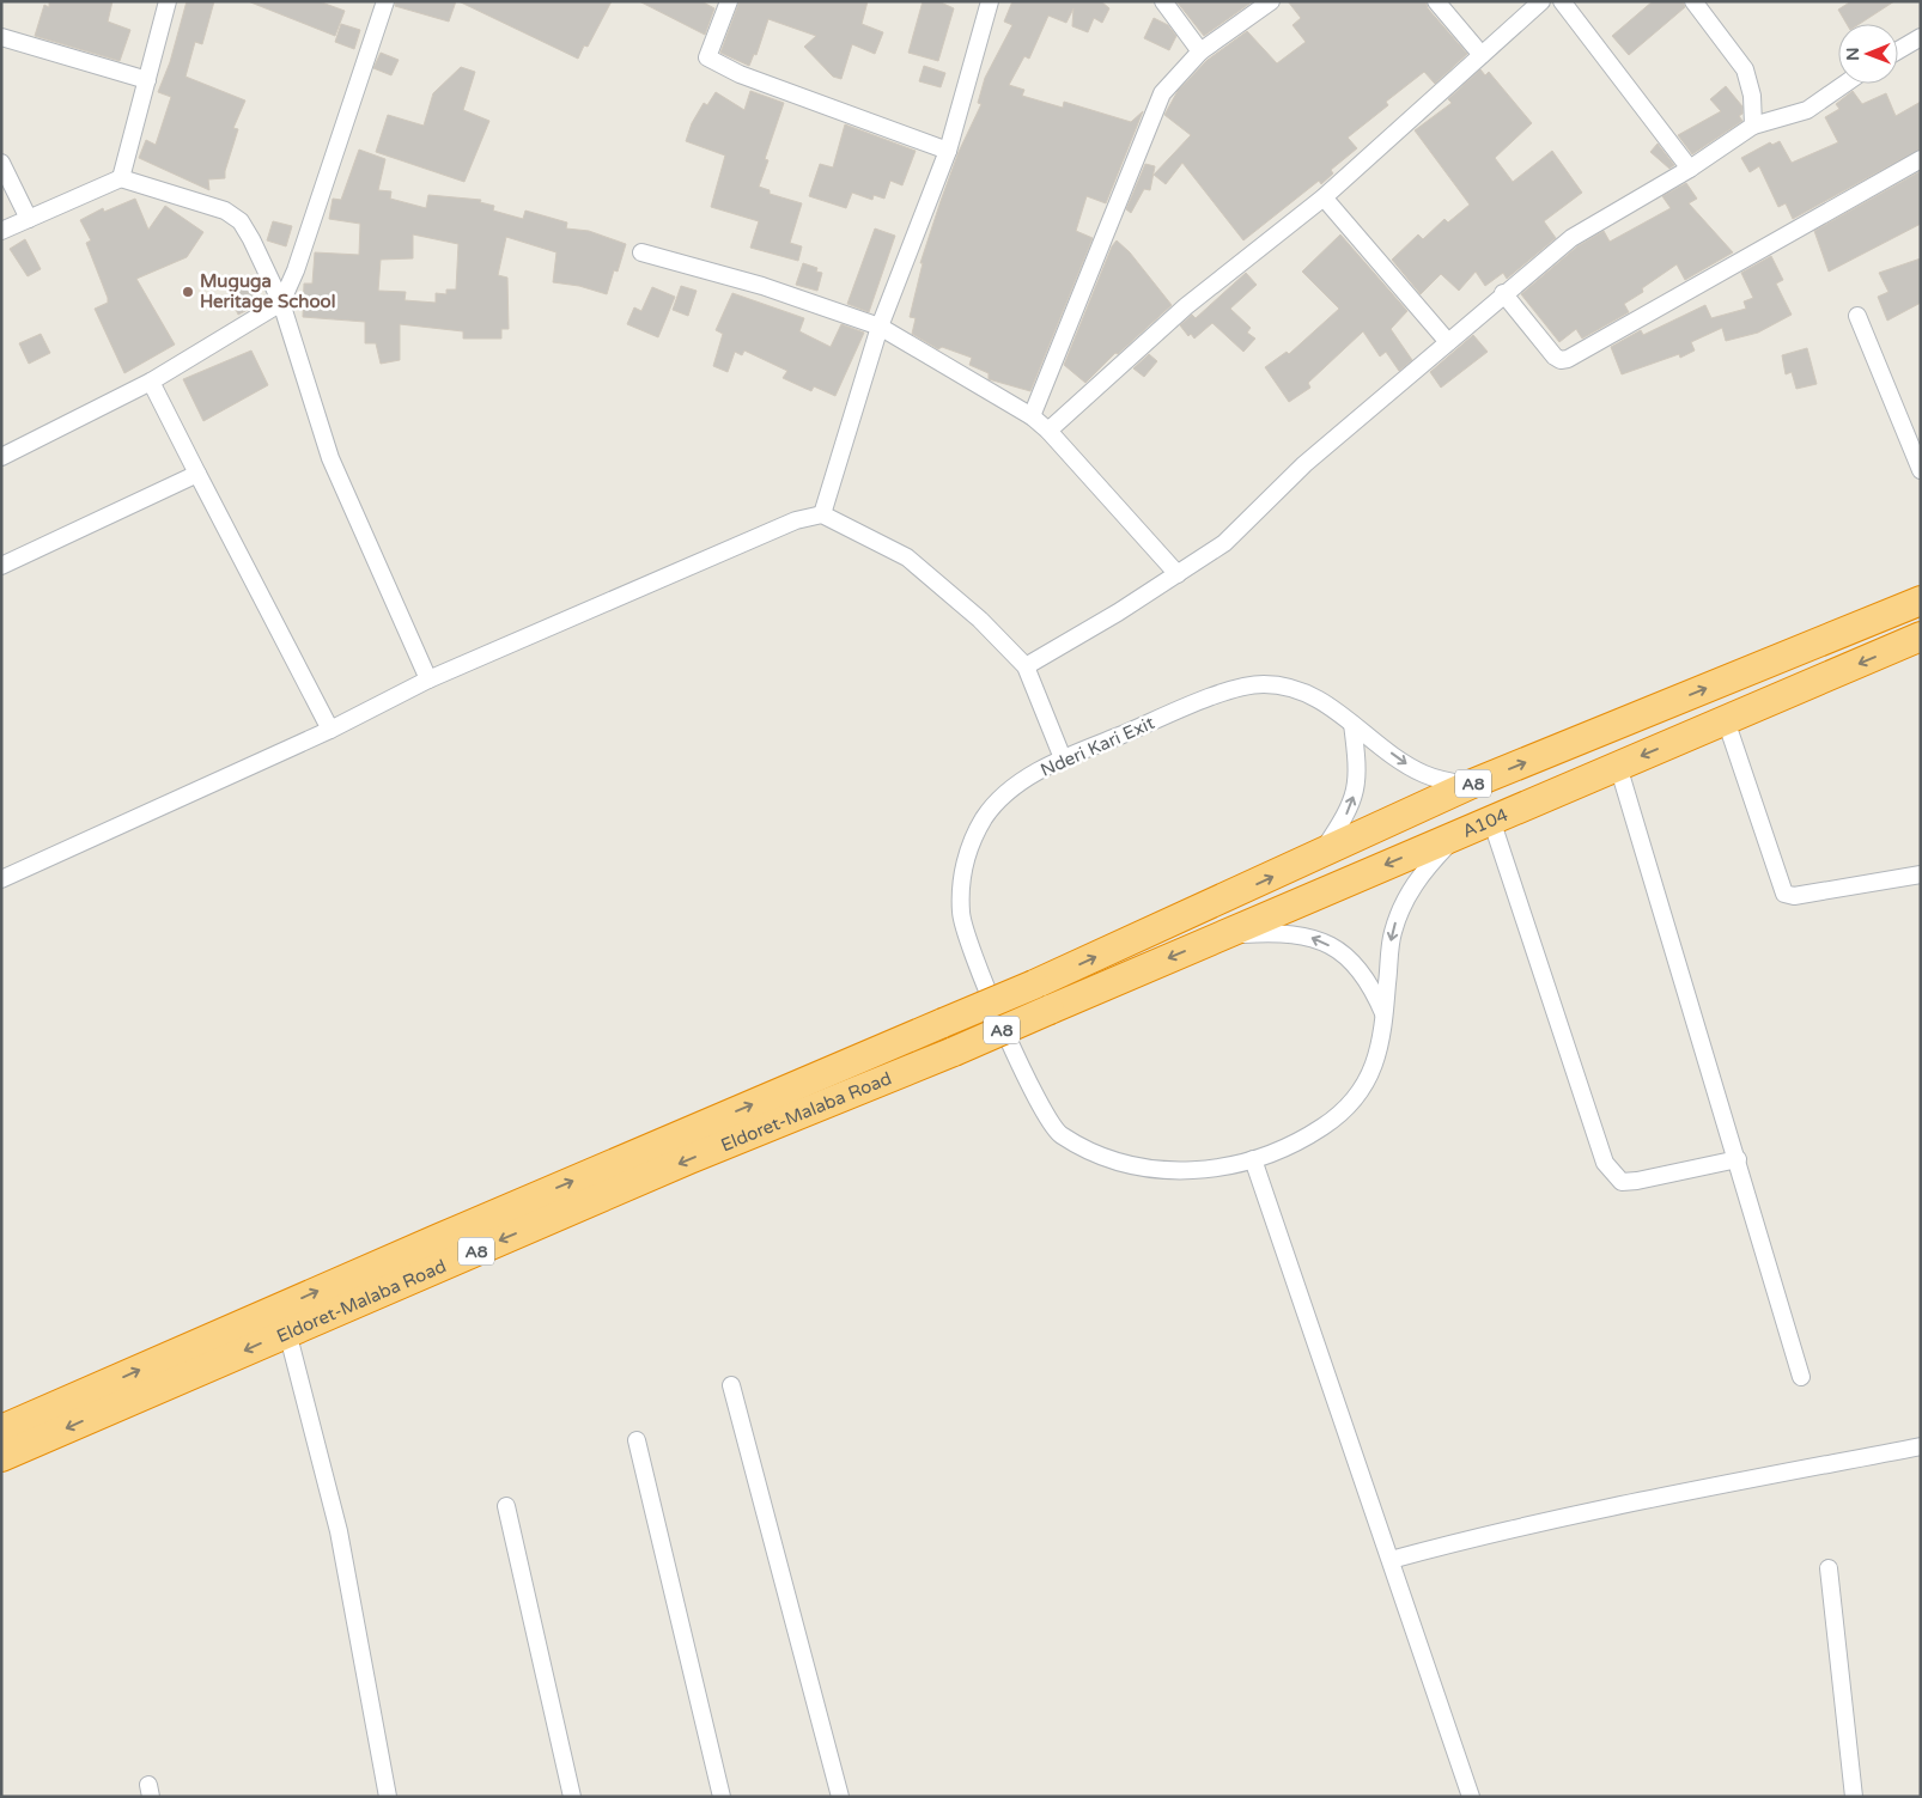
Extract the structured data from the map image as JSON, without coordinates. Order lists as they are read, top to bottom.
{
  "streets": {
    "highway": ["A8", "A104", "Eldoret-Malaba Road"],
    "street": ["Nderi Kari Exit"]
  },
  "crossings": [
    ["Nderi Kari Exit", "A8"],
    ["A8", "Eldoret-Malaba Road"],
    ["A104", "Eldoret-Malaba Road"]
  ],
  "places": ["Muguga Heritage School"],
  "north": "left"
}
